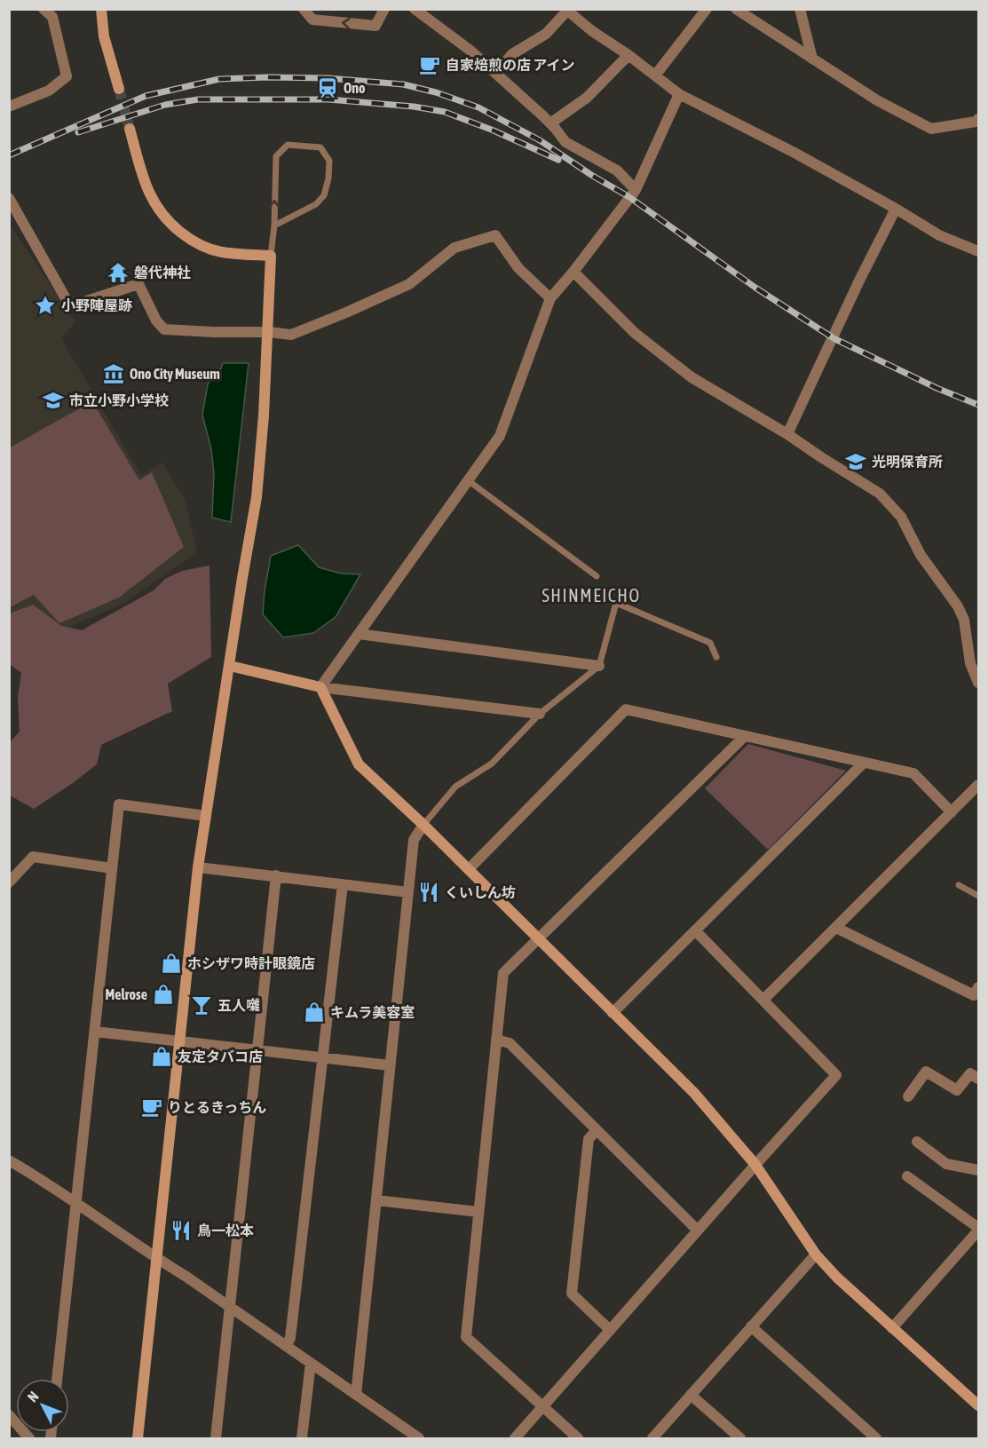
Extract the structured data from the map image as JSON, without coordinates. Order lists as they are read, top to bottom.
{
  "districts": ["SHINMEICHO"],
  "places": {
    "cafe": ["自家焙煎の店 アイン", "りとるきっちん"],
    "station": ["Ono"],
    "temple": ["磐代神社"],
    "place": ["小野陣屋跡"],
    "museum": ["Ono City Museum"],
    "school or university": ["市立小野小学校", "光明保育所"],
    "restaurant": ["くいしん坊", "鳥一松本"],
    "shop": [
      "ホシザワ時計眼鏡店",
      "Melrose",
      "キムラ美容室",
      "友定タバコ店"
    ],
    "bar": ["五人囃"]
  },
  "north": "top left"
}
